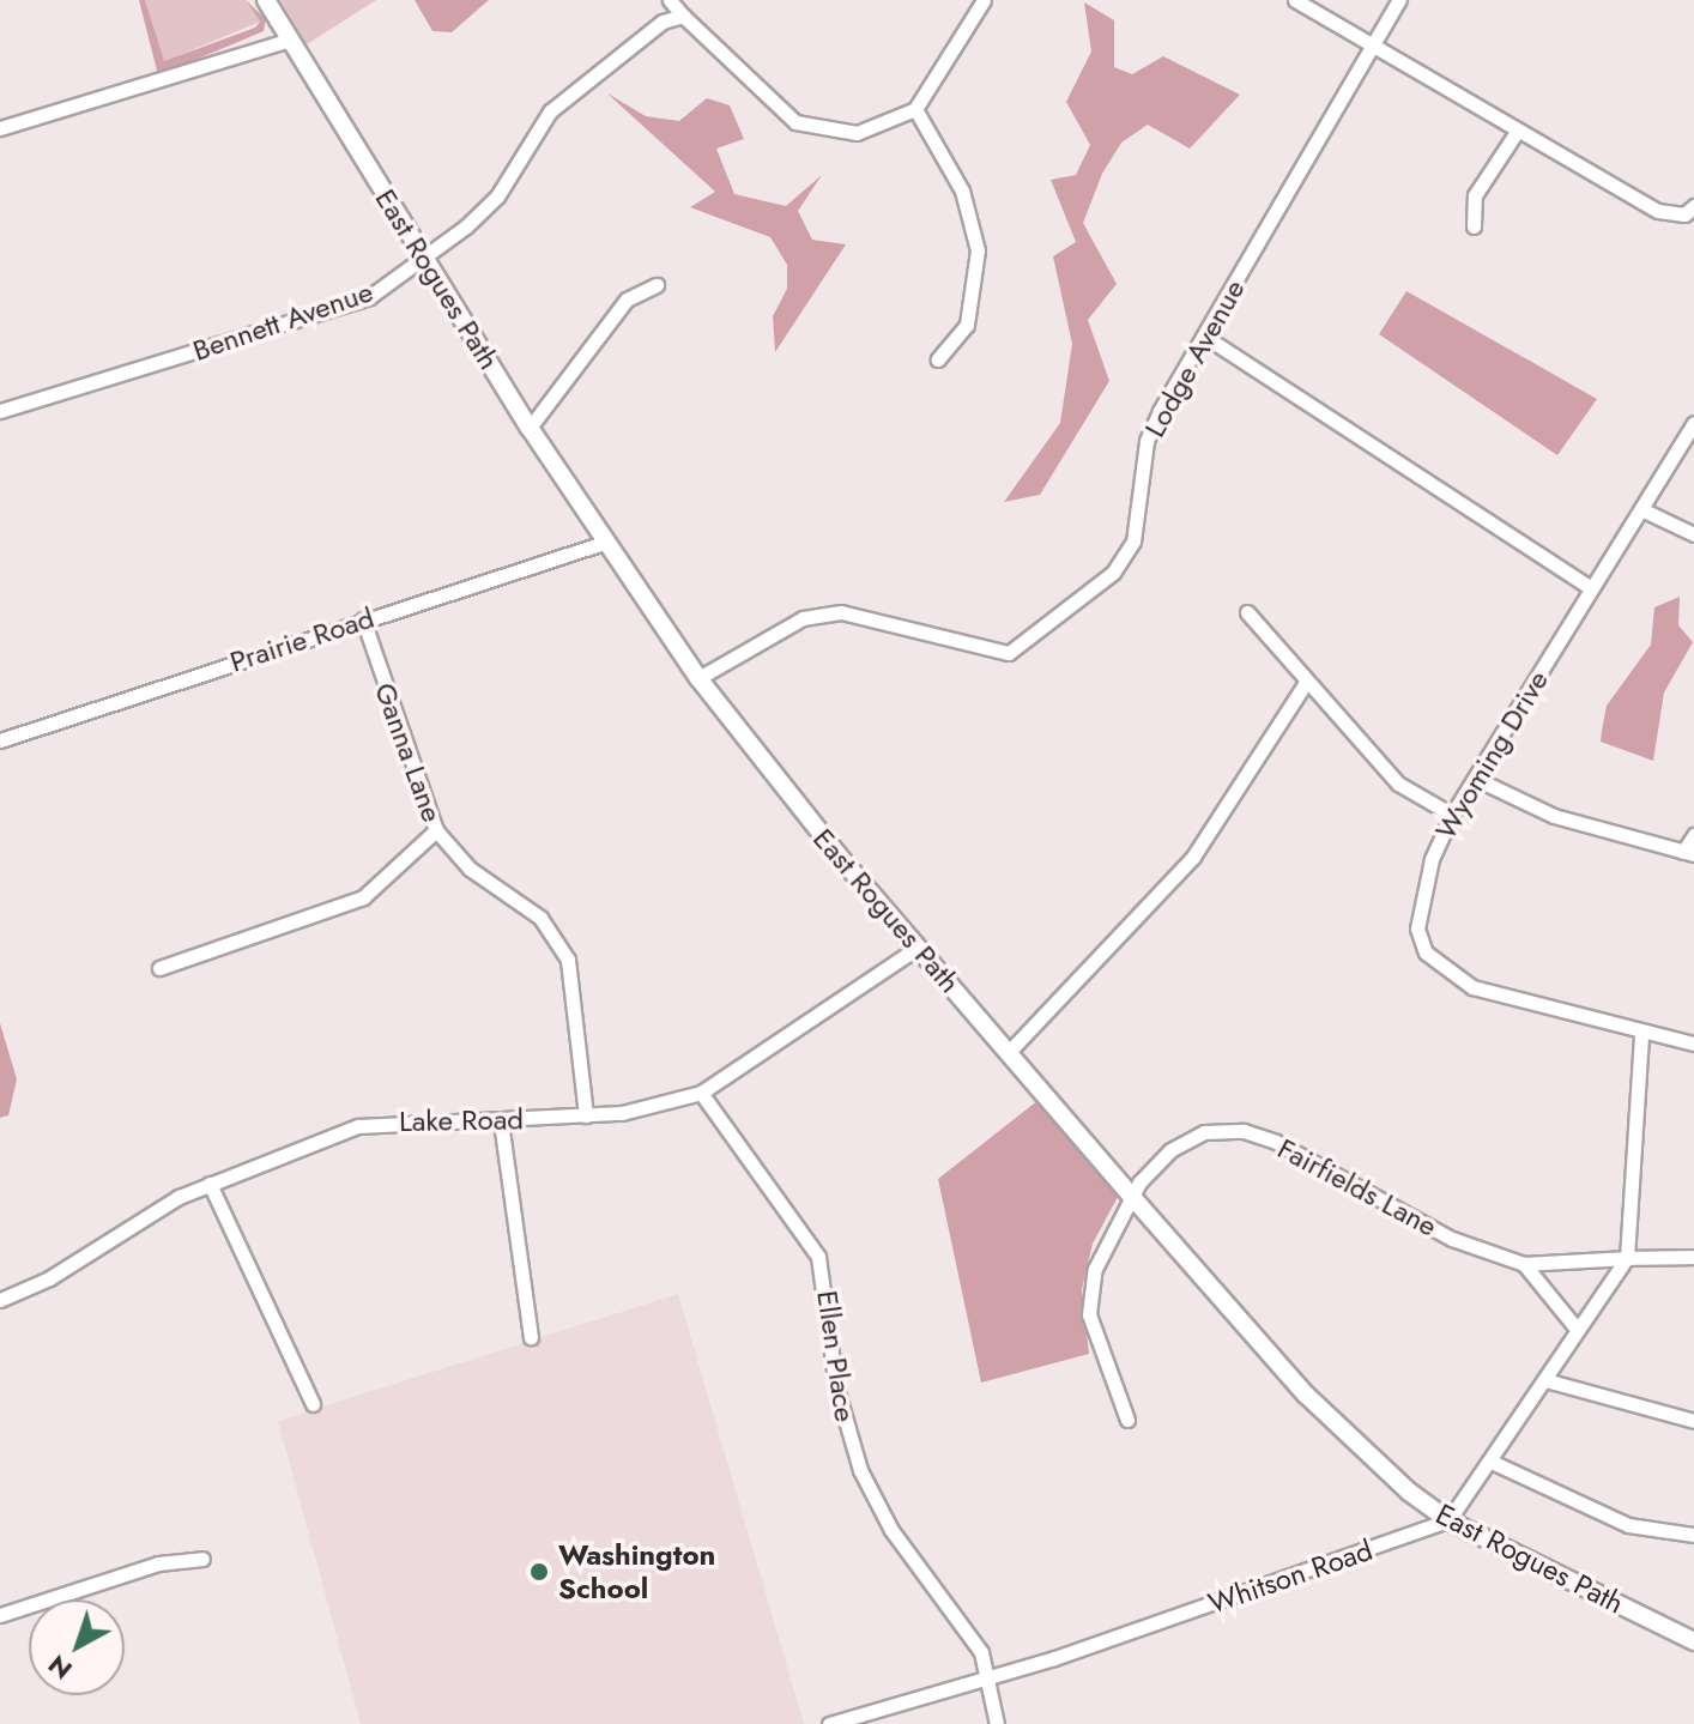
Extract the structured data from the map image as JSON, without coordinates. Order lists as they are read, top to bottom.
{
  "streets": {
    "street": [
      "East Rogues Path",
      "Bennett Avenue",
      "Lodge Avenue",
      "Prairie Road",
      "Ganna Lane",
      "Wyoming Drive",
      "Lake Road",
      "Fairfields Lane",
      "Ellen Place",
      "Whitson Road"
    ]
  },
  "crossings": [
    ["East Rogues Path", "Bennett Avenue"],
    ["East Rogues Path", "Lodge Avenue"],
    ["East Rogues Path", "Prairie Road"],
    ["East Rogues Path", "Lake Road"],
    ["East Rogues Path", "Fairfields Lane"],
    ["East Rogues Path", "Whitson Road"],
    ["Prairie Road", "Ganna Lane"],
    ["Ganna Lane", "Lake Road"],
    ["Lake Road", "Ellen Place"],
    ["Ellen Place", "Whitson Road"]
  ],
  "places": ["Washington School"],
  "north": "bottom left"
}
